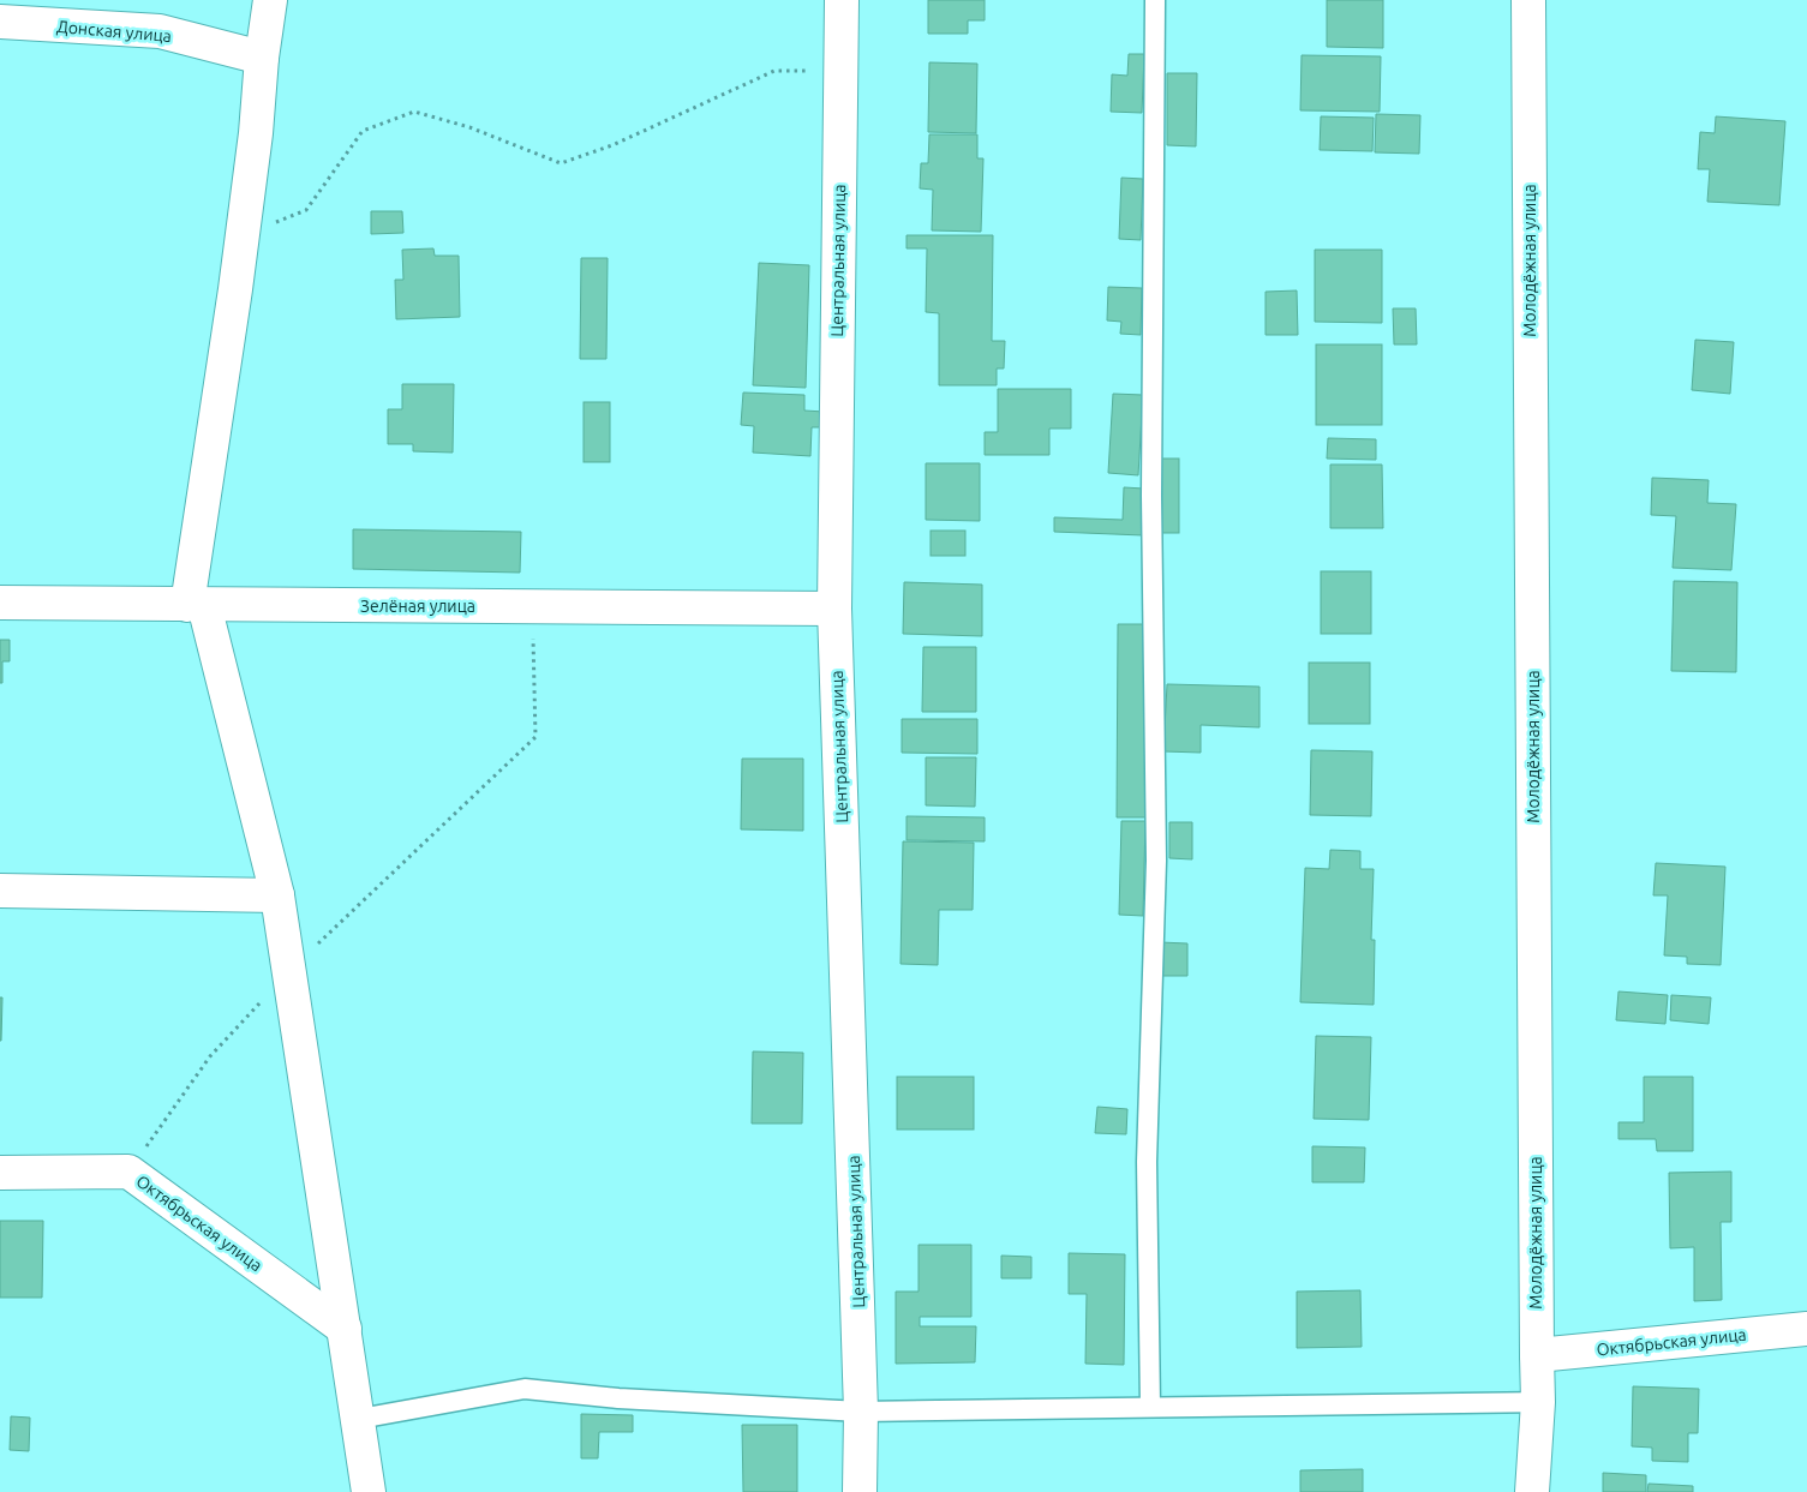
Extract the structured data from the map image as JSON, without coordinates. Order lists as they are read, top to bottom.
{
  "streets": {
    "street": [
      "Донская улица",
      "Центральная улица",
      "Молодёжная улица",
      "Зелёная улица",
      "Октябрьская улица"
    ]
  },
  "crossings": [
    ["Центральная улица", "Зелёная улица"],
    ["Молодёжная улица", "Октябрьская улица"]
  ]
}
